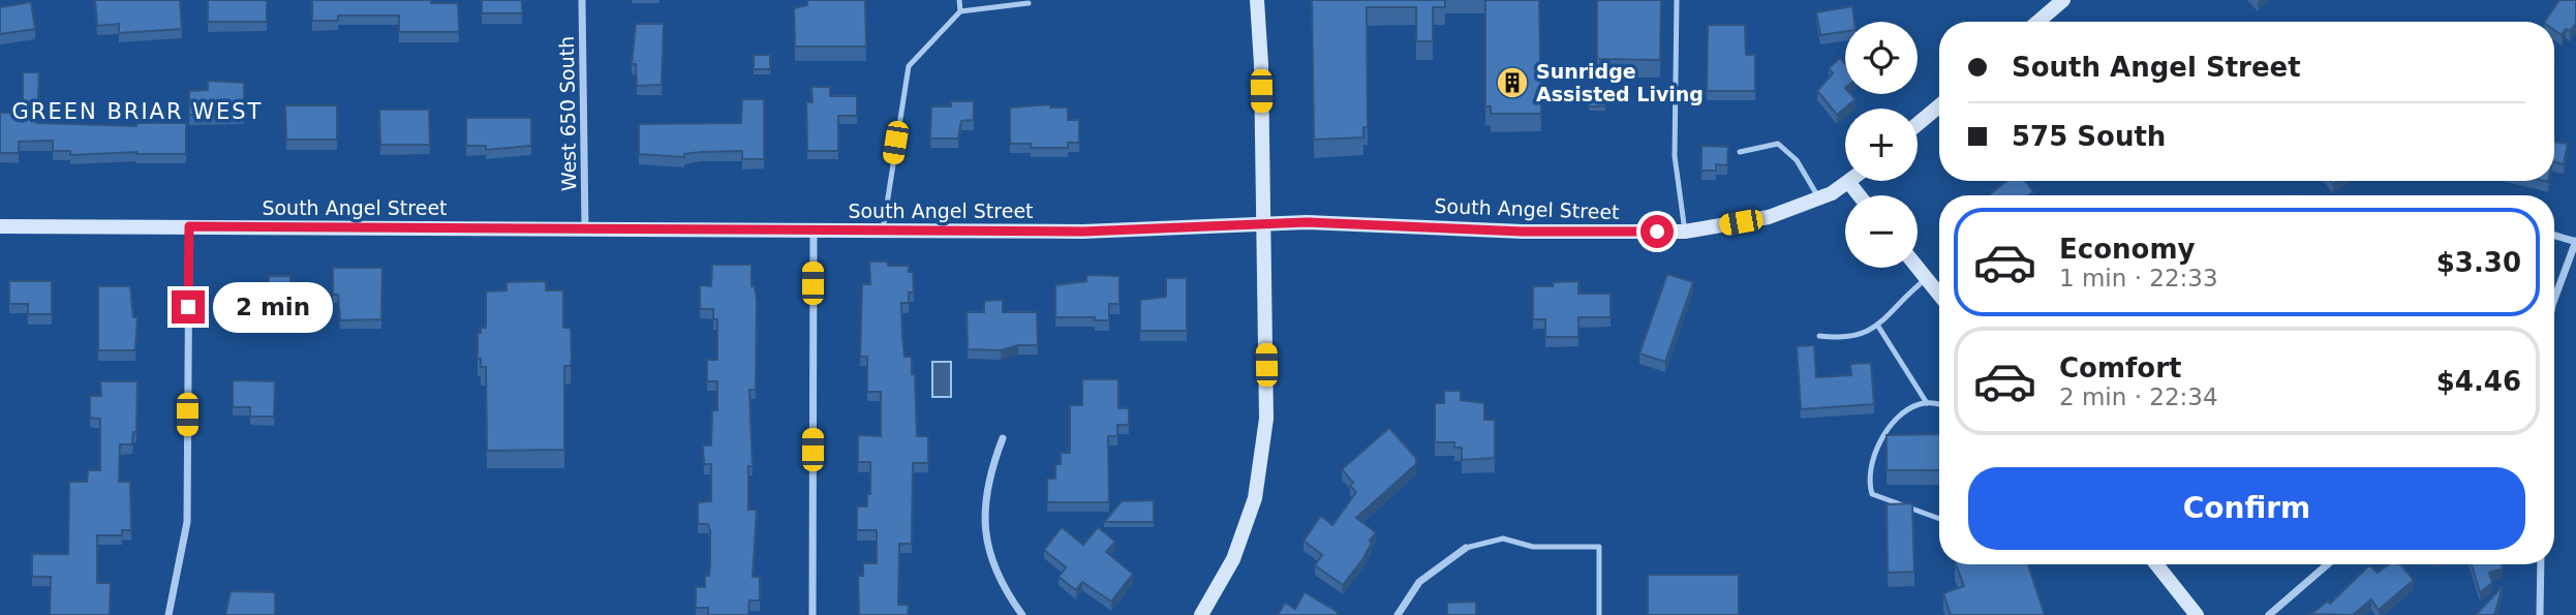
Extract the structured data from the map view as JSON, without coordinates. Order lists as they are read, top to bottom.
{
  "streets": {
    "main road": ["South Angel Street"],
    "street": ["West 650 South"]
  },
  "crossings": [
    ["West 650 South", "South Angel Street"]
  ],
  "districts": ["GREEN BRIAR WEST"],
  "places": {
    "building": ["Sunridge Assisted Living"]
  },
  "page": {
    "map_buttons": ["+", "−"],
    "banner": ["South Angel Street", "575 South"],
    "list": [
      {
        "name": "Economy",
        "note": "1 min · 22:33",
        "value": "$3.30"
      },
      {
        "name": "Comfort",
        "note": "2 min · 22:34",
        "value": "$4.46"
      }
    ],
    "bubble": "2 min",
    "buttons": "Confirm"
  }
}
